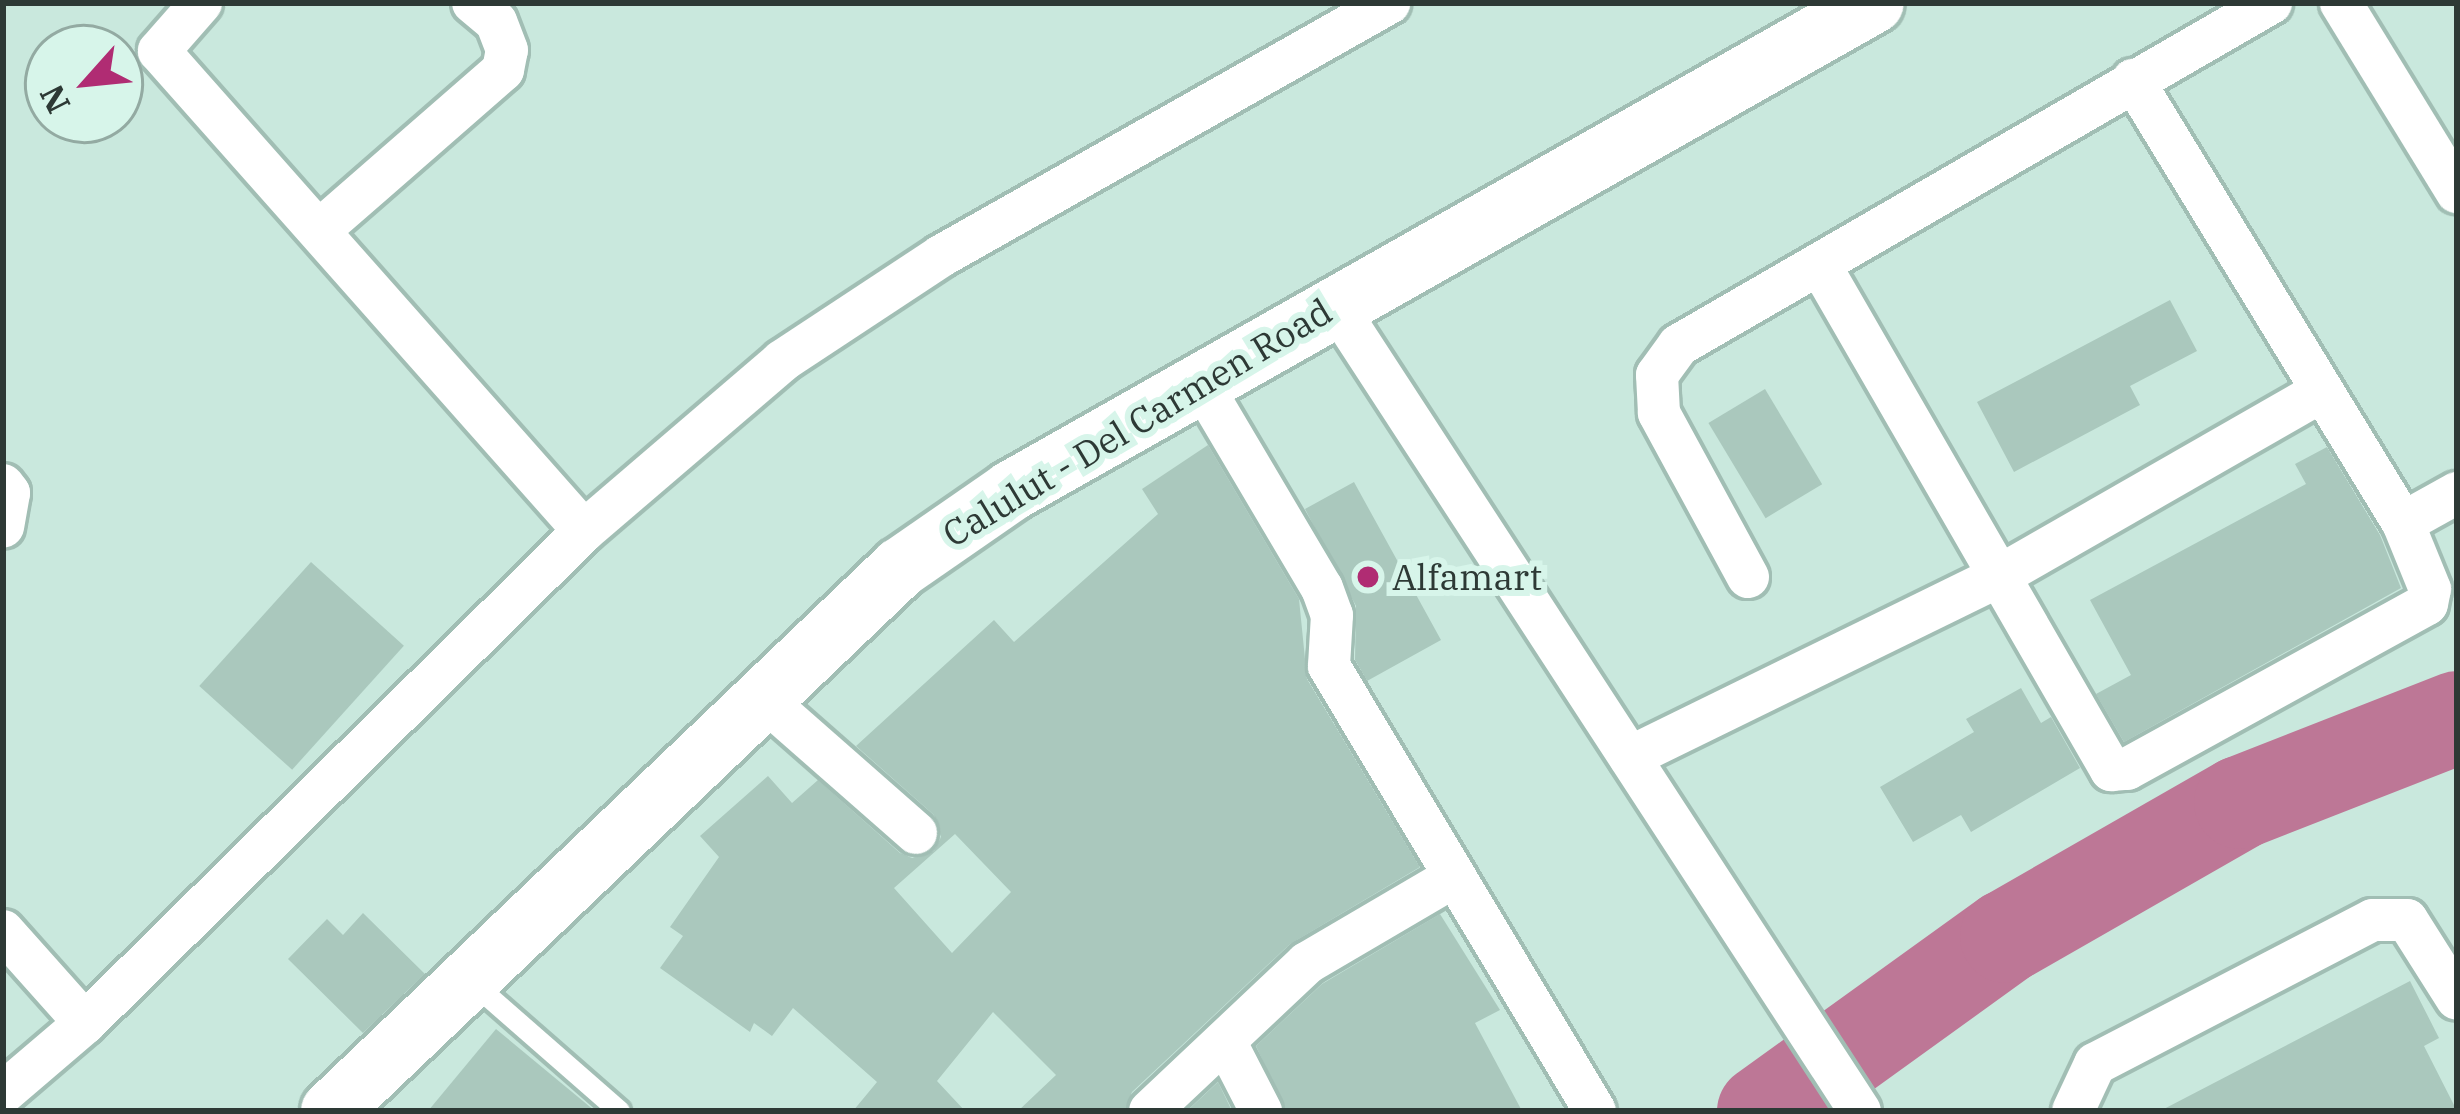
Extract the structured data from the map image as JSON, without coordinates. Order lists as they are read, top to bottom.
{
  "streets": {
    "main road": ["Calulut - Del Carmen Road"]
  },
  "places": ["Alfamart"],
  "north": "bottom left"
}
